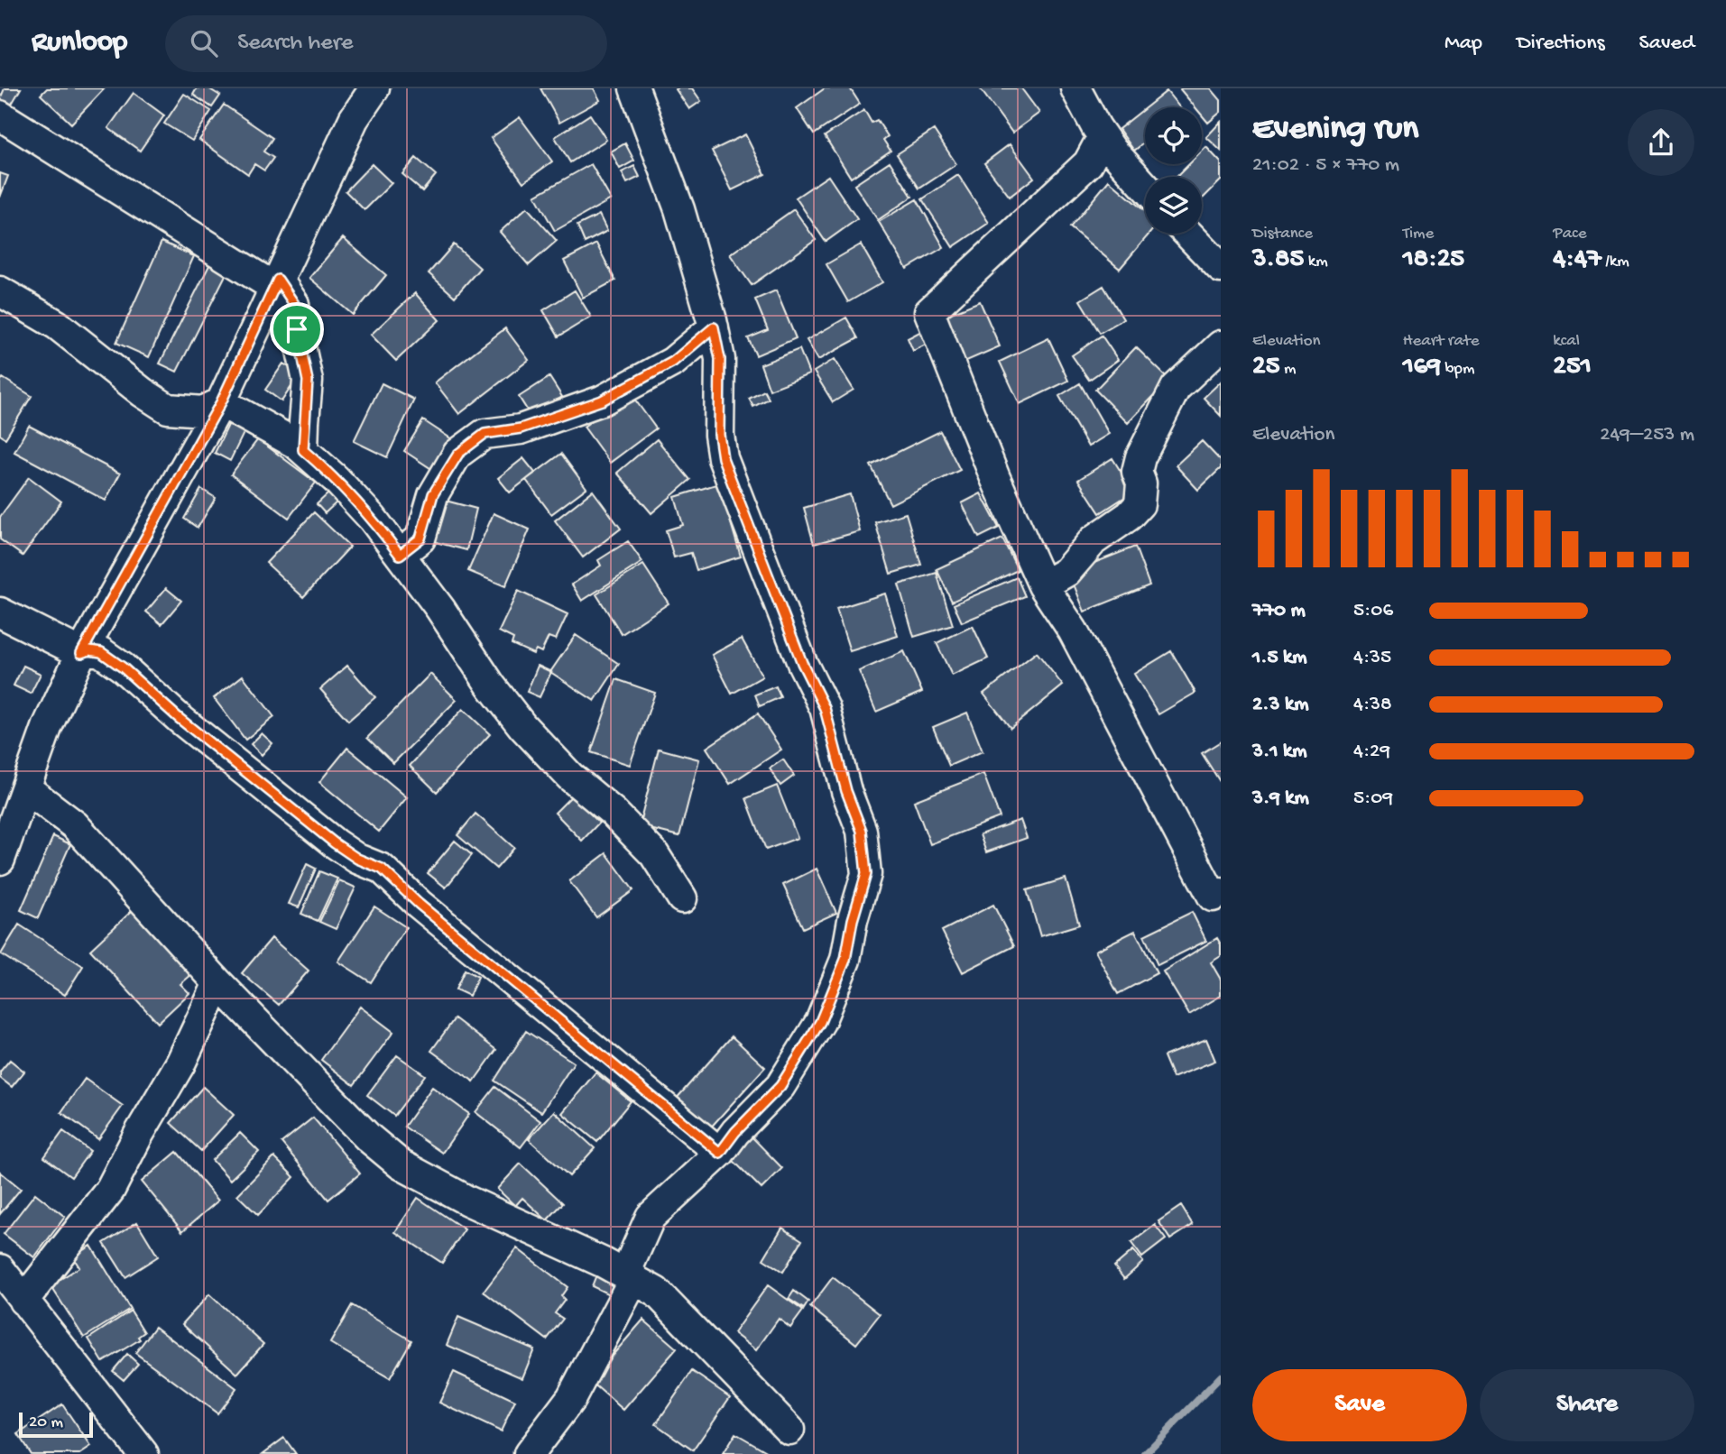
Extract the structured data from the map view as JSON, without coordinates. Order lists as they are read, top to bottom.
{
  "scale_bar": "20 m",
  "page": {
    "header": "Runloop",
    "search": "Search here",
    "nav": ["Map", "Directions", "Saved"],
    "heading": ["Evening run", "21:02 · 5 × 770 m"],
    "stats": [
      ["Distance", "3.85 km"],
      ["Time", "18:25"],
      ["Pace", "4:47 /km"],
      ["Elevation", "25 m"],
      ["Heart rate", "169 bpm"],
      ["kcal", "251"]
    ],
    "chart": ["Elevation", "249–253 m"],
    "list": [
      {
        "name": "770 m",
        "note": "5:06"
      },
      {
        "name": "1.5 km",
        "note": "4:35"
      },
      {
        "name": "2.3 km",
        "note": "4:38"
      },
      {
        "name": "3.1 km",
        "note": "4:29"
      },
      {
        "name": "3.9 km",
        "note": "5:09"
      }
    ],
    "buttons": ["Save", "Share"],
    "scale": "20 m"
  }
}
